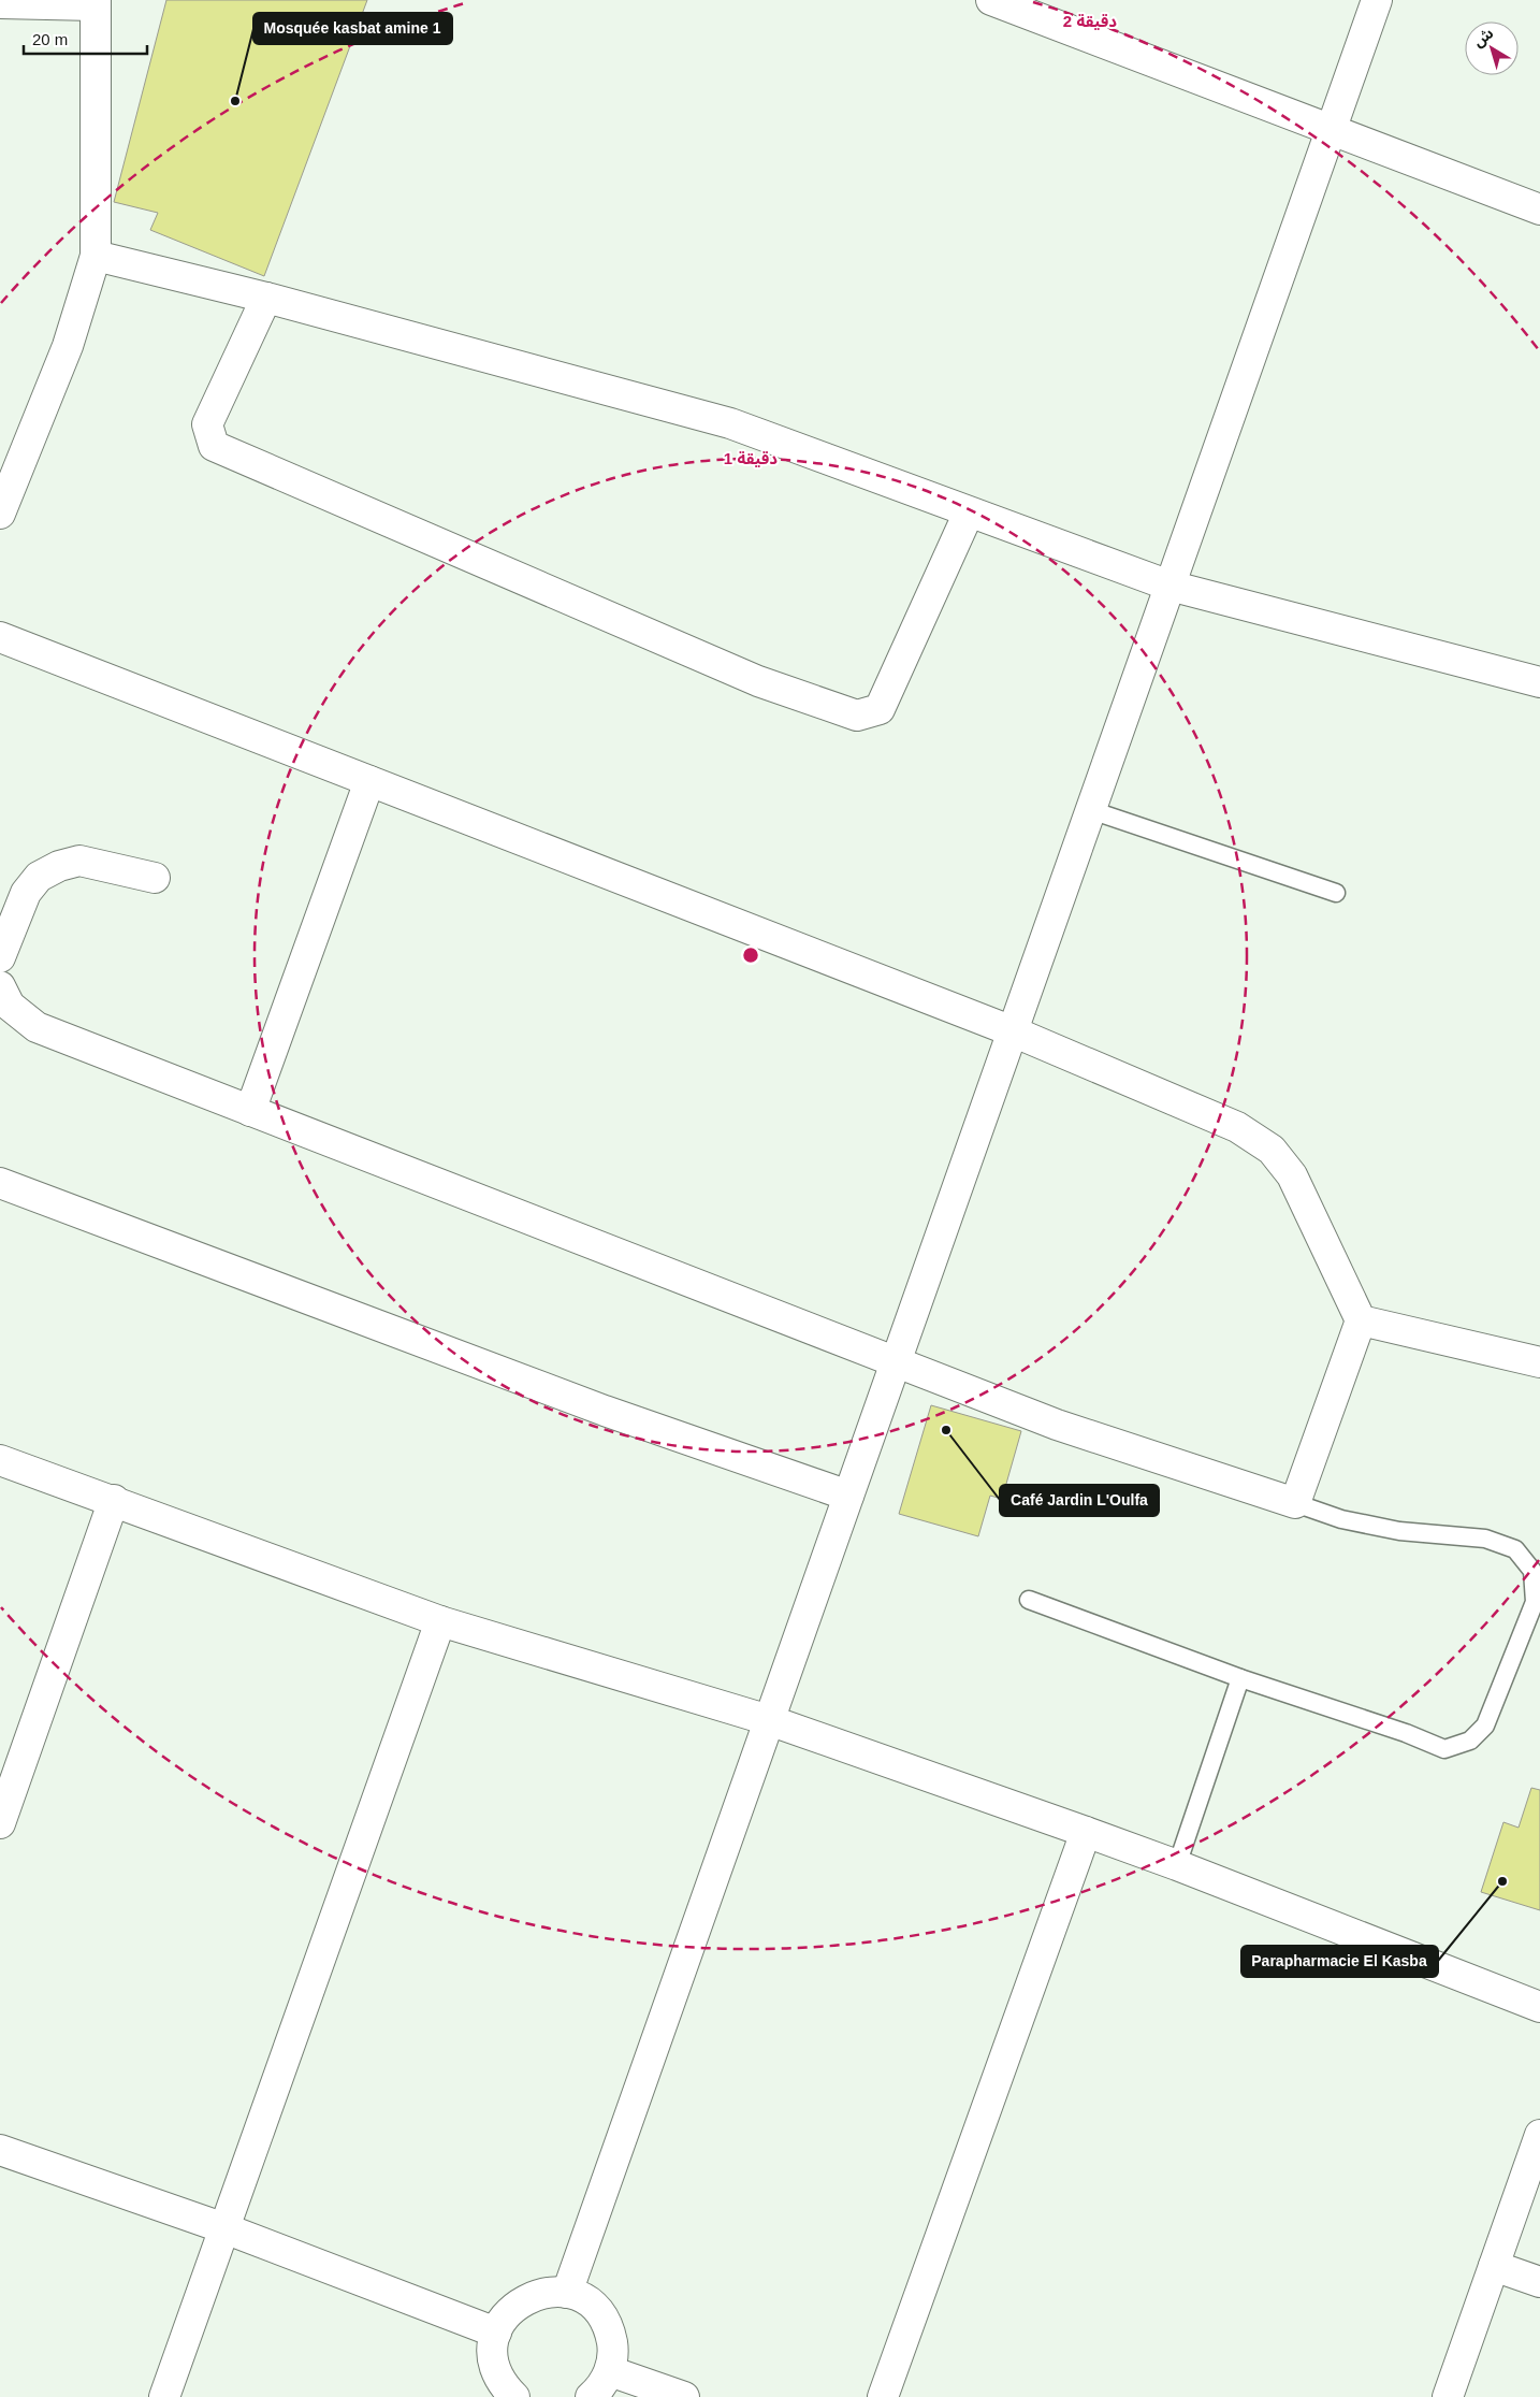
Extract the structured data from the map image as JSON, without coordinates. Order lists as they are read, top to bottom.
{
  "places": ["Mosquée kasbat amine 1", "Café Jardin L'Oulfa", "Parapharmacie El Kasba"],
  "scale_bar": "20 m",
  "north": "top left",
  "rings": ["2 دقيقة", "1 دقيقة"]
}
